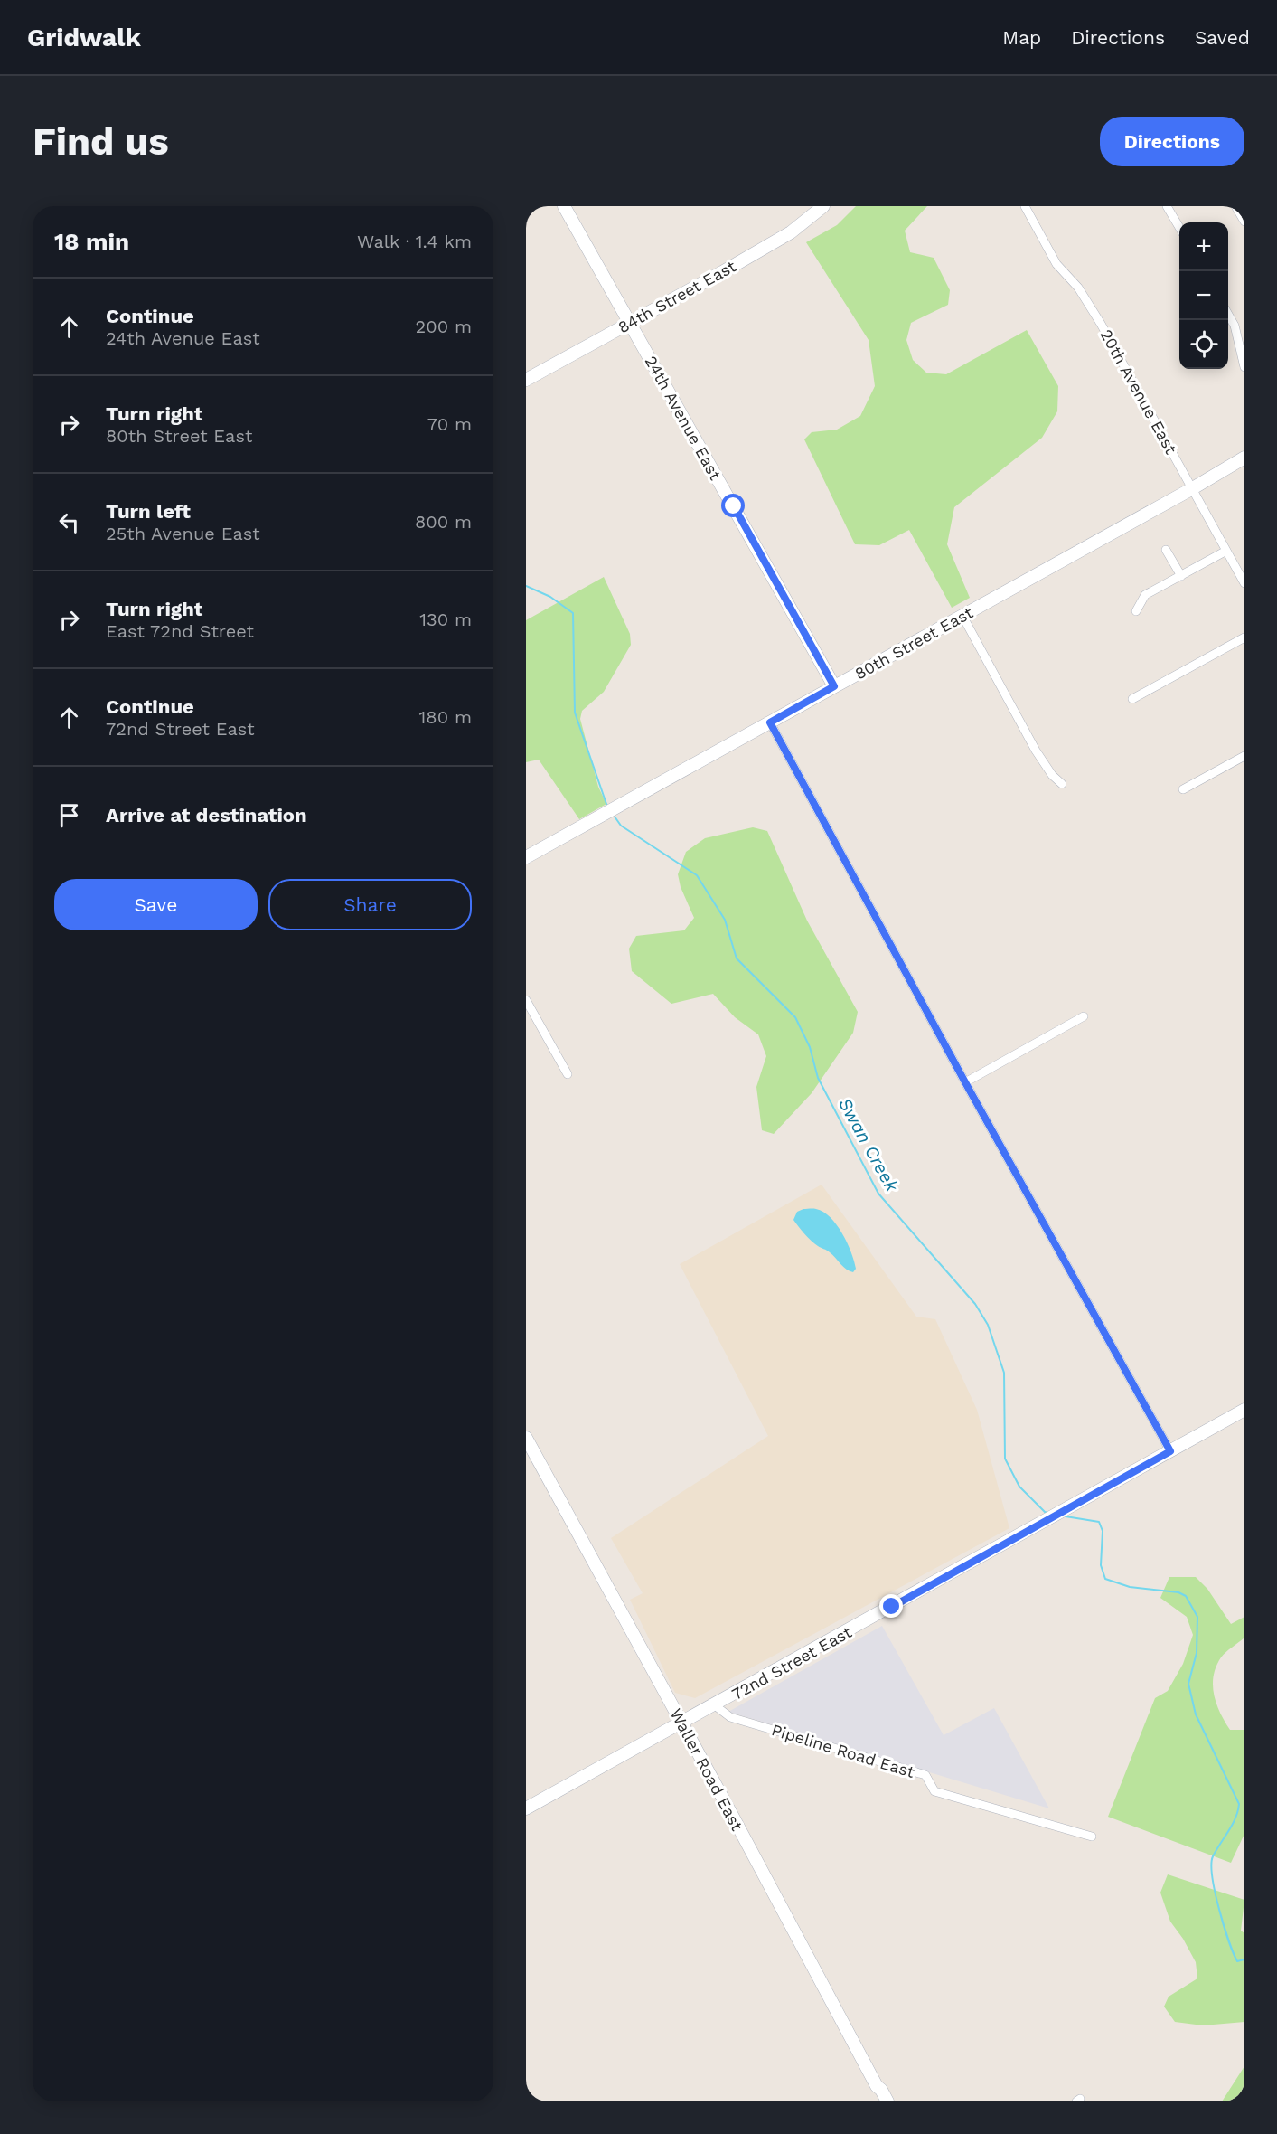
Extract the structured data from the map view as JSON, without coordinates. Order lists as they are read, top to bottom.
{
  "streets": {
    "street": [
      "84th Street East",
      "20th Avenue East",
      "24th Avenue East",
      "80th Street East",
      "72nd Street East",
      "Pipeline Road East",
      "Waller Road East"
    ]
  },
  "crossings": [
    ["84th Street East", "24th Avenue East"],
    ["20th Avenue East", "80th Street East"],
    ["24th Avenue East", "80th Street East"],
    ["72nd Street East", "Pipeline Road East"],
    ["72nd Street East", "Waller Road East"]
  ],
  "water": ["Swan Creek"],
  "page": {
    "header": "Gridwalk",
    "nav": ["Map", "Directions", "Saved"],
    "buttons": [
      "Directions",
      ["Save", "Share"]
    ],
    "title": "Find us",
    "heading": ["18 min", "Walk · 1.4 km"],
    "map_buttons": ["+", "−"],
    "list": [
      ["Continue", "24th Avenue East", "200 m"],
      ["Turn right", "80th Street East", "70 m"],
      ["Turn left", "25th Avenue East", "800 m"],
      ["Turn right", "East 72nd Street", "130 m"],
      ["Continue", "72nd Street East", "180 m"],
      "Arrive at destination"
    ]
  }
}
